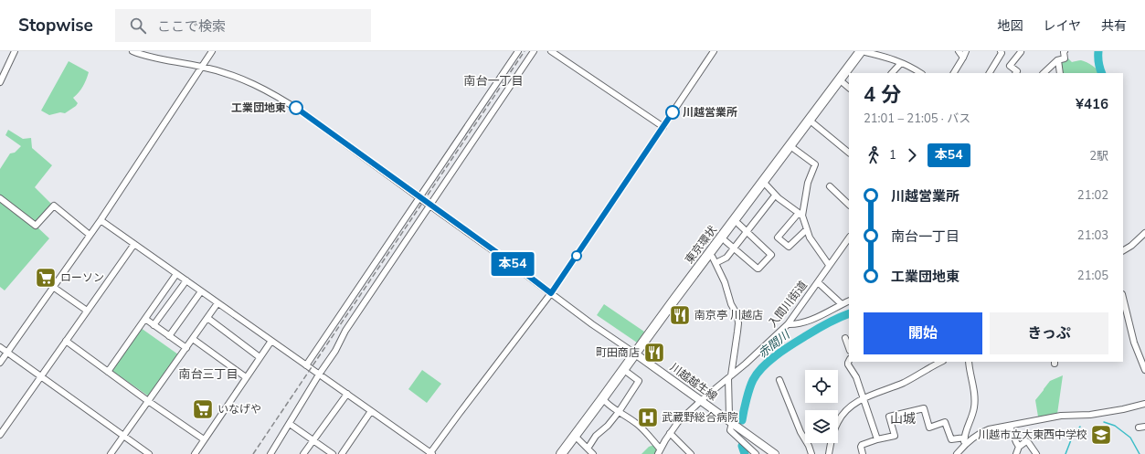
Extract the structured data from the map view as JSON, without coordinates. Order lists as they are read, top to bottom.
{
  "streets": {
    "highway": ["東京環状"],
    "main road": ["川越越生線"],
    "street": ["入間川街道"]
  },
  "crossings": [
    ["東京環状", "川越越生線"],
    ["入間川街道", "川越越生線"]
  ],
  "districts": ["南台一丁目", "南台三丁目", "山城"],
  "water": ["赤間川"],
  "places": {
    "other": ["工業団地東", "川越営業所"],
    "supermarket": ["ローソン", "いなげや"],
    "restaurant": ["南京亭 川越店", "町田商店"],
    "hospital": ["武蔵野総合病院"],
    "school or university": ["川越市立大東西中学校"]
  },
  "lines": ["bus line 本54"],
  "page": {
    "header": "Stopwise",
    "search": "ここで検索",
    "nav": ["地図", "レイヤ", "共有"],
    "on_map": "本54",
    "heading": ["4 分", "21:01 – 21:05 · バス", "¥416"],
    "legs": ["1", "本54", "2駅"],
    "list": [
      {
        "name": "川越営業所",
        "value": "21:02"
      },
      {
        "name": "南台一丁目",
        "value": "21:03"
      },
      {
        "name": "工業団地東",
        "value": "21:05"
      }
    ],
    "buttons": ["開始", "きっぷ"]
  }
}
